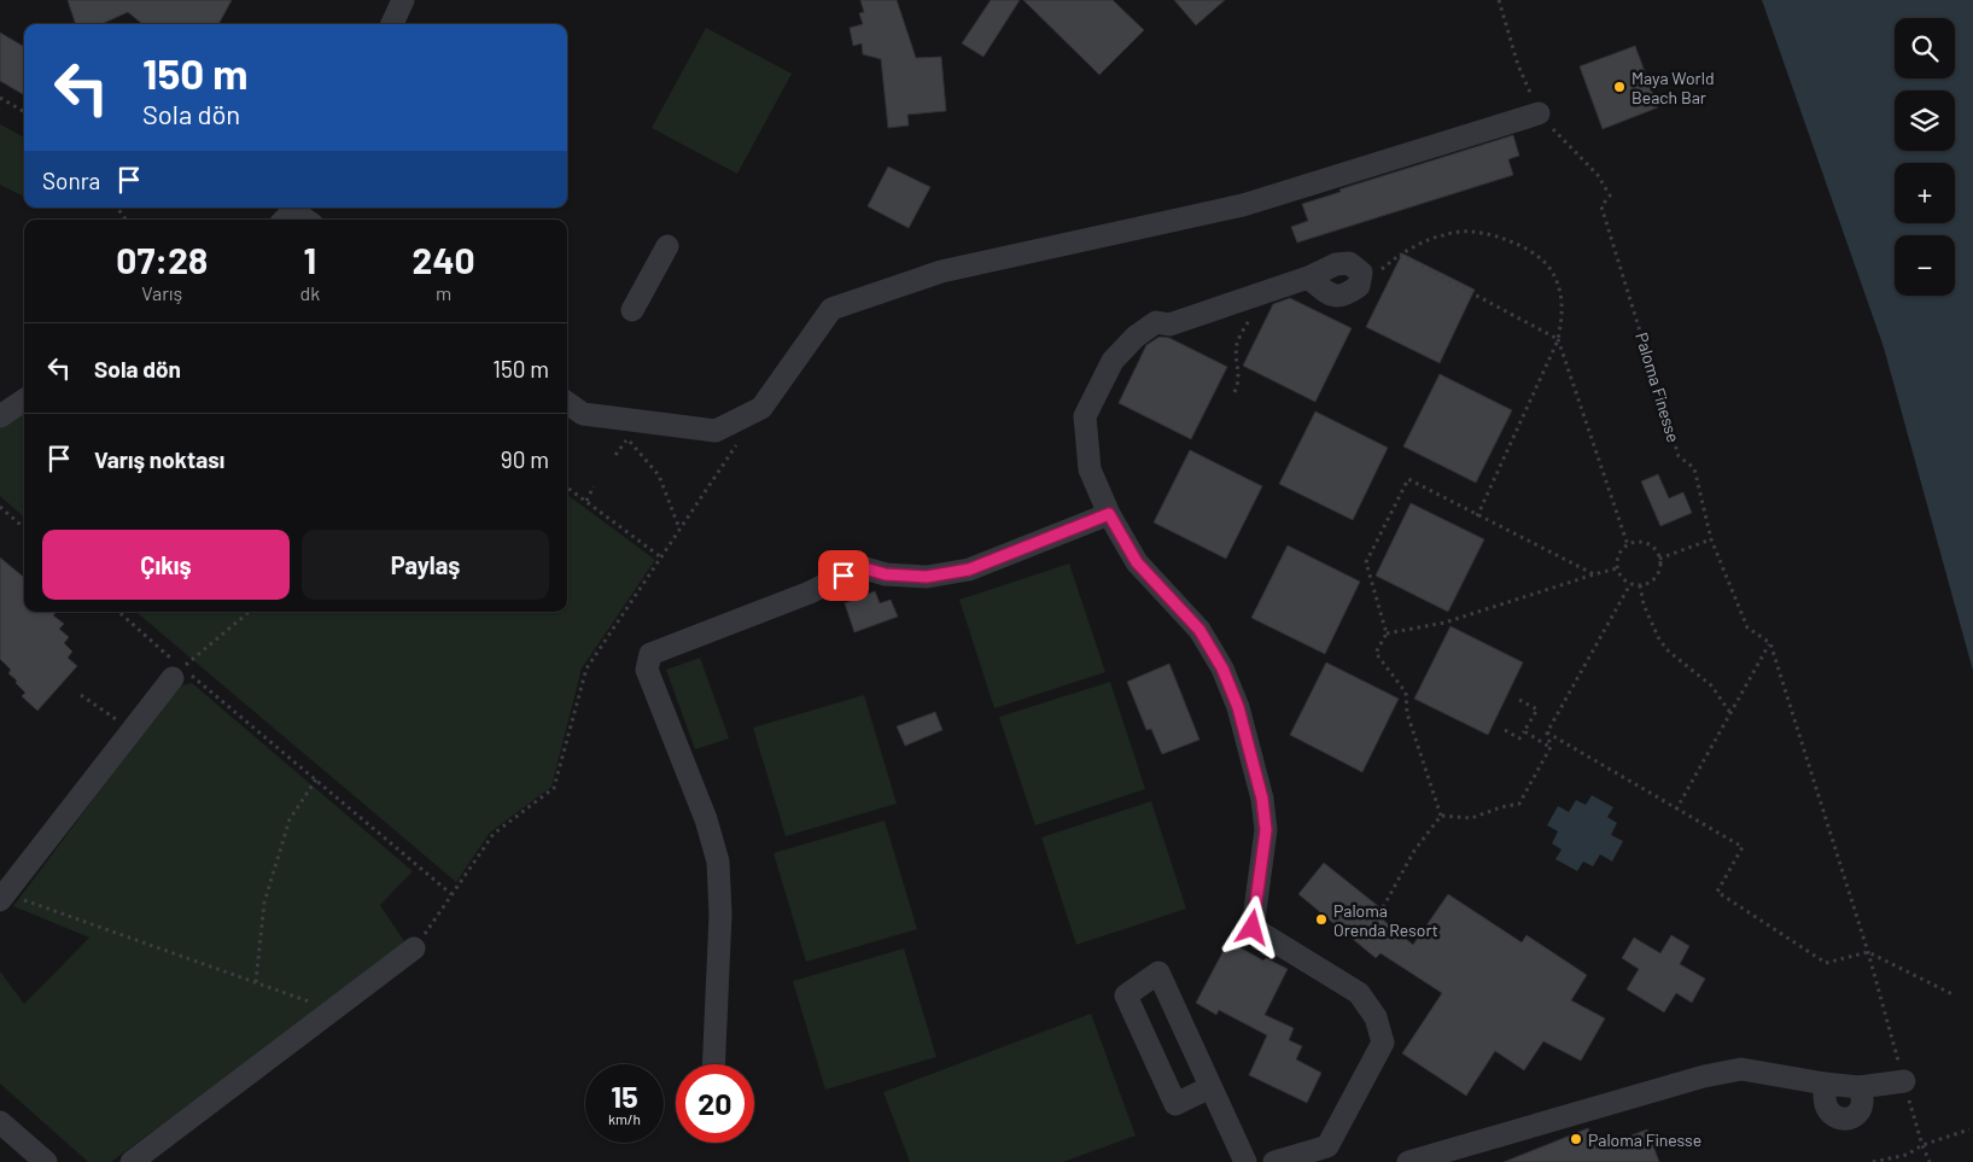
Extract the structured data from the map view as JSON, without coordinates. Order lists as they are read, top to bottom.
{
  "streets": {
    "path": ["Paloma Finesse"]
  },
  "places": ["Maya World Beach Bar", "Paloma Orenda Resort", "Paloma Finesse"],
  "page": {
    "map_buttons": ["+", "−"],
    "turn": ["150 m", "Sola dön"],
    "then": "Sonra",
    "eta": [
      "07:28",
      "Varış",
      "1",
      "dk",
      "240",
      "m"
    ],
    "list": [
      {
        "name": "Sola dön",
        "value": "150 m"
      },
      {
        "name": "Varış noktası",
        "value": "90 m"
      }
    ],
    "buttons": ["Çıkış", "Paylaş"],
    "speed": "15 km/h",
    "limit": "20"
  }
}
